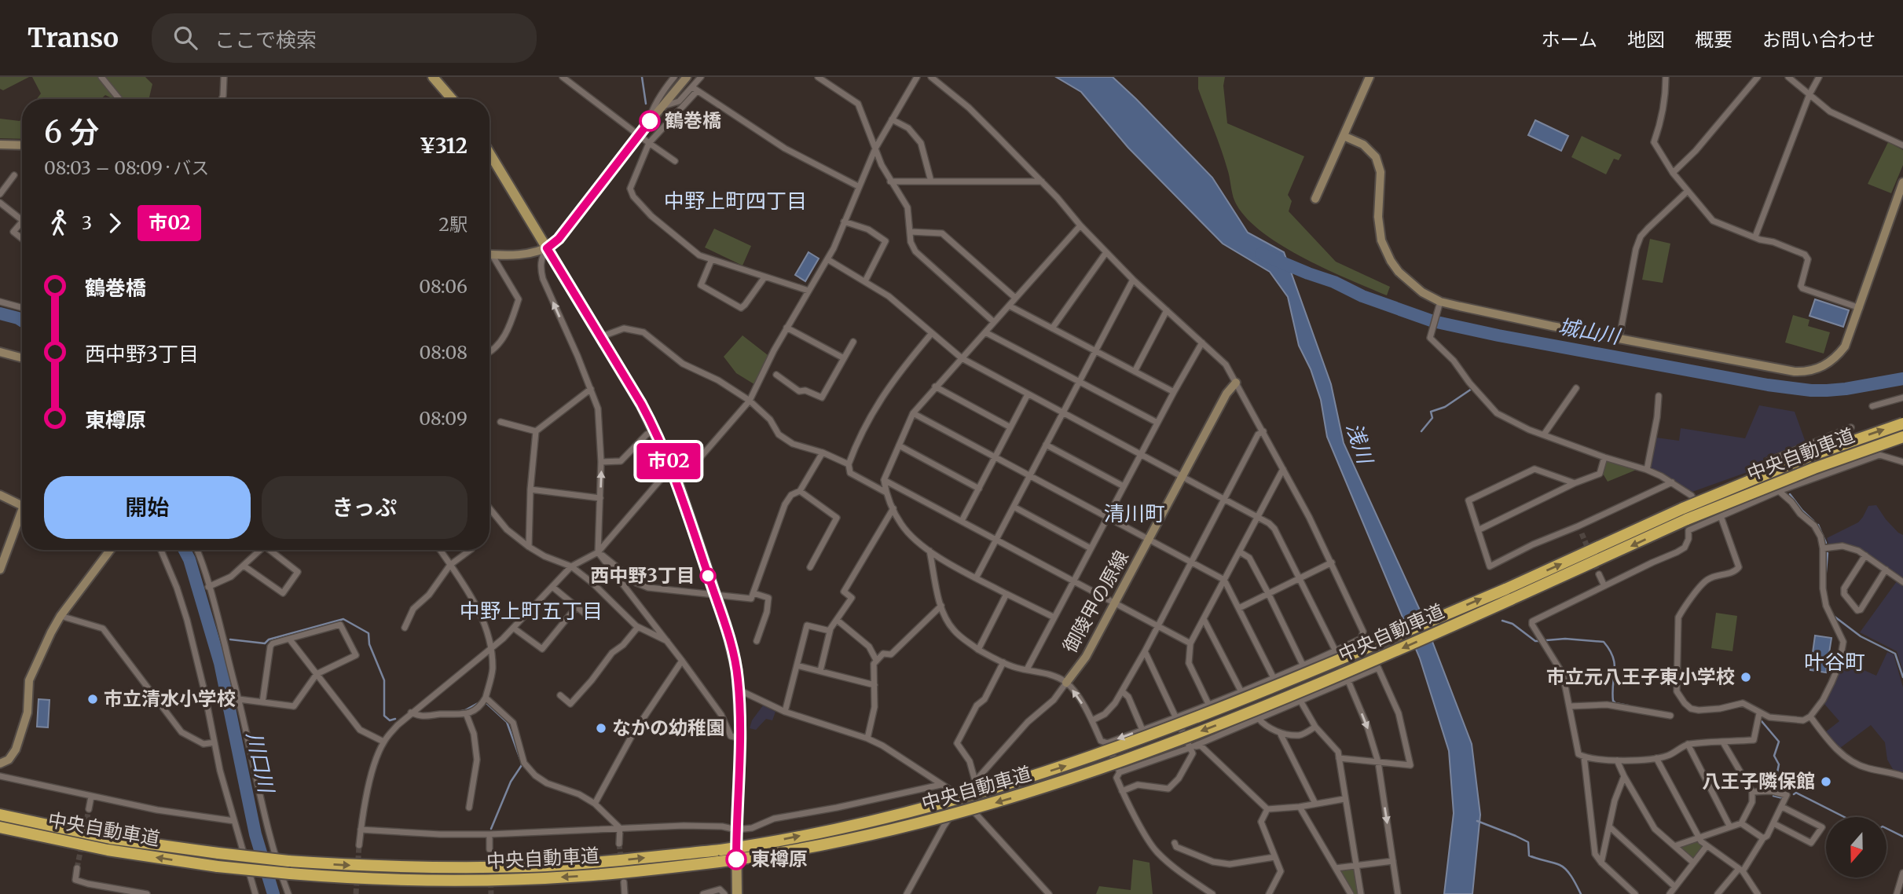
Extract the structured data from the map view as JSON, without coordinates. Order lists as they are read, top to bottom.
{
  "streets": {
    "highway": ["中央自動車道"],
    "street": ["御陵甲の原線"]
  },
  "districts": [
    "中野上町四丁目",
    "清川町",
    "中野上町五丁目",
    "叶谷町"
  ],
  "water": ["城山川", "浅川", "川口川"],
  "places": [
    "鶴巻橋",
    "西中野3丁目",
    "市立元八王子東小学校",
    "市立清水小学校",
    "なかの幼稚園",
    "八王子隣保館",
    "東樽原"
  ],
  "lines": ["bus line 市02"],
  "north": "bottom",
  "page": {
    "header": "Transo",
    "search": "ここで検索",
    "nav": [
      "ホーム",
      "地図",
      "概要",
      "お問い合わせ"
    ],
    "on_map": "市02",
    "heading": ["6 分", "08:03 – 08:09 · バス", "¥312"],
    "legs": ["3", "市02", "2駅"],
    "list": [
      {
        "name": "鶴巻橋",
        "value": "08:06"
      },
      {
        "name": "西中野3丁目",
        "value": "08:08"
      },
      {
        "name": "東樽原",
        "value": "08:09"
      }
    ],
    "buttons": ["開始", "きっぷ"]
  }
}
